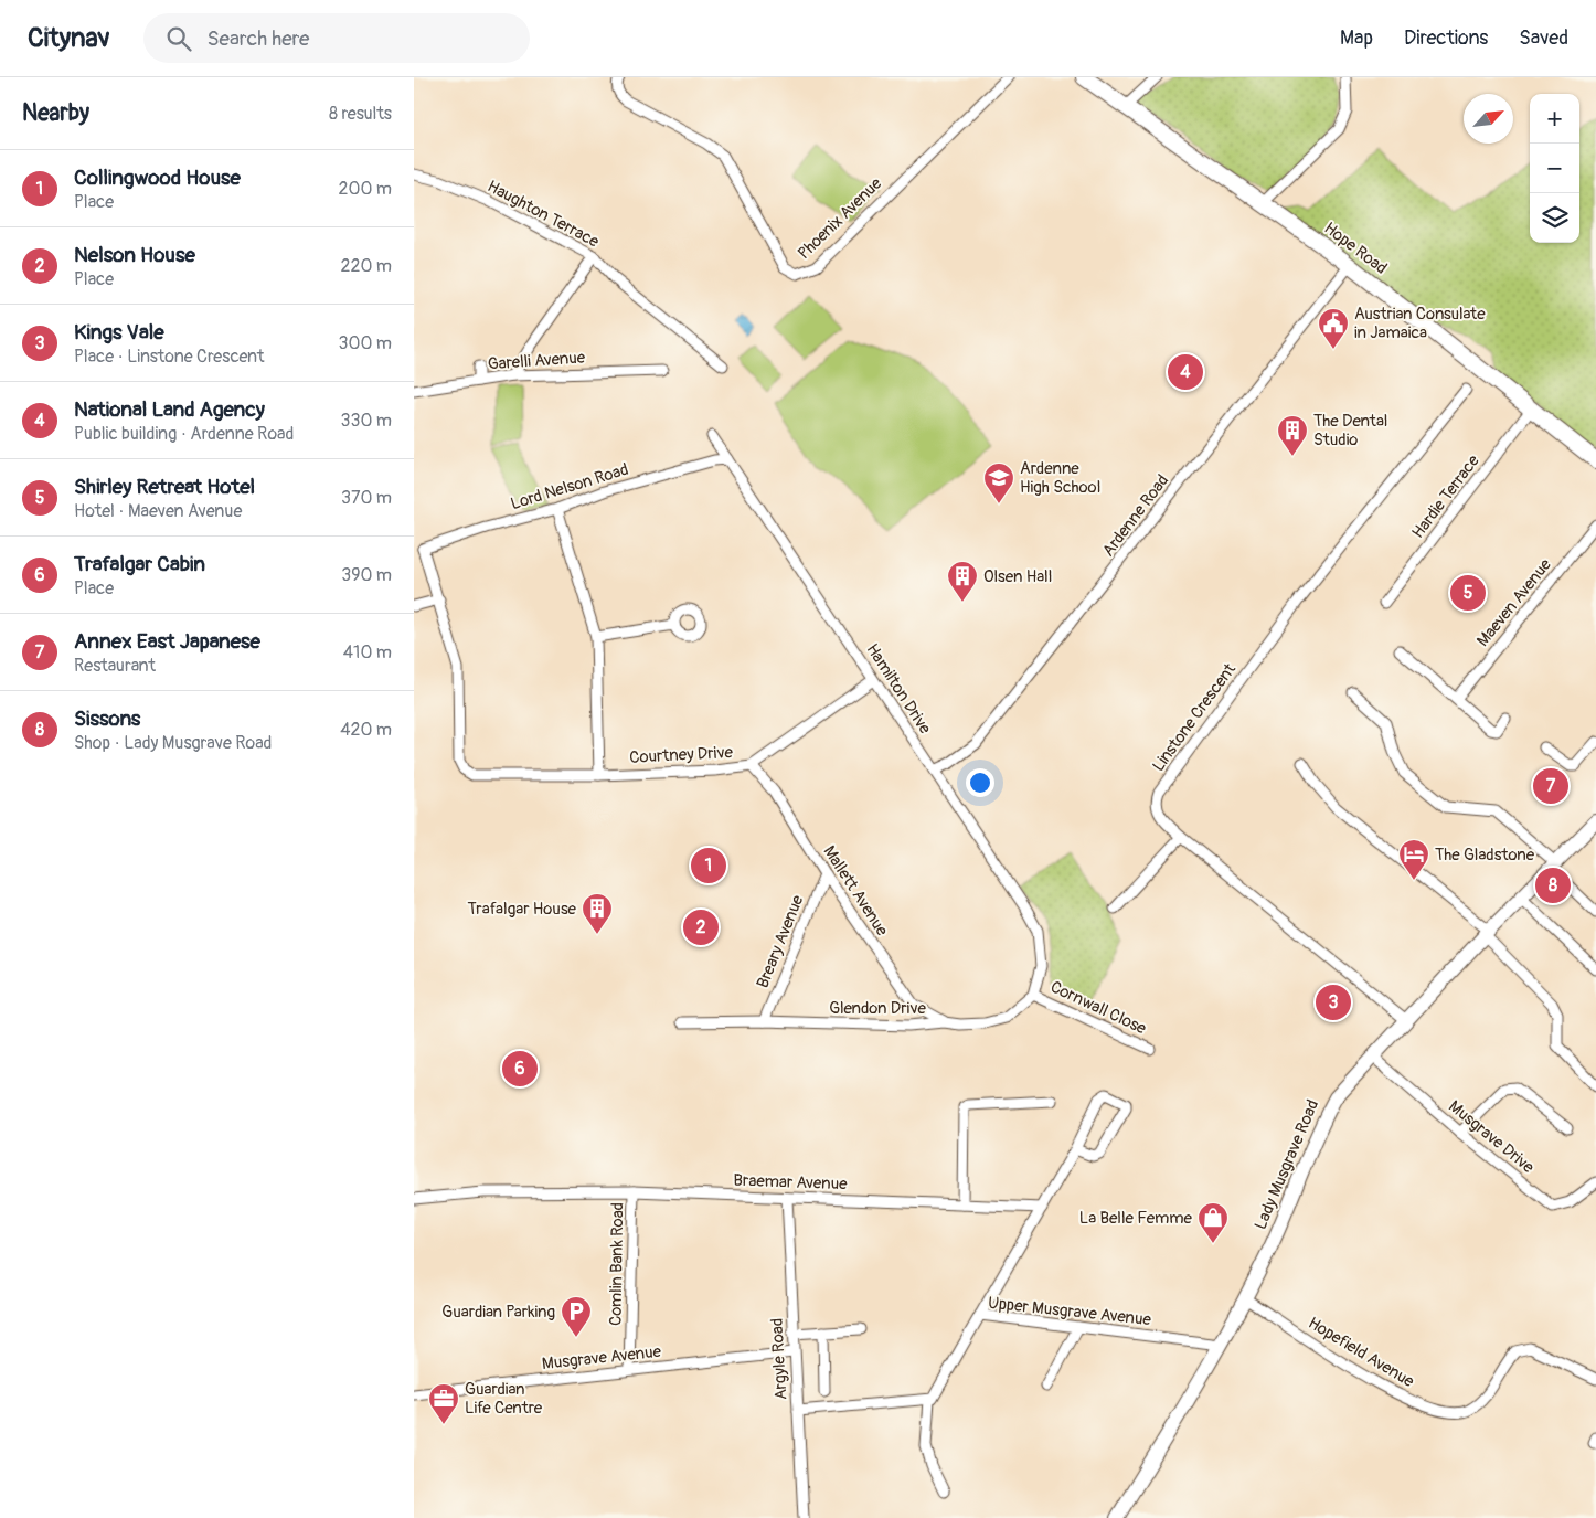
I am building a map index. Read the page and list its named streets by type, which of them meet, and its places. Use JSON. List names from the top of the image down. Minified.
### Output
{"streets":{"main road":["Hope Road","Lady Musgrave Road"],"street":["Haughton Terrace","Phoenix Avenue","Garelli Avenue","Lord Nelson Road","Hardie Terrace","Ardenne Road","Maeven Avenue","Hamilton Drive","Linstone Crescent","Courtney Drive","Mallett Avenue","Breary Avenue","Glendon Drive","Cornwall Close","Musgrave Drive","Braemar Avenue","Comlin Bank Road","Upper Musgrave Avenue","Hopefield Avenue","Musgrave Avenue","Argyle Road"]},"crossings":[["Hope Road","Hardie Terrace"],["Hope Road","Ardenne Road"],["Lord Nelson Road","Hamilton Drive"],["Ardenne Road","Hamilton Drive"],["Hamilton Drive","Courtney Drive"],["Hamilton Drive","Glendon Drive"],["Hamilton Drive","Cornwall Close"],["Linstone Crescent","Lady Musgrave Road"],["Courtney Drive","Mallett Avenue"],["Mallett Avenue","Breary Avenue"],["Mallett Avenue","Glendon Drive"],["Breary Avenue","Glendon Drive"],["Glendon Drive","Cornwall Close"],["Musgrave Drive","Lady Musgrave Road"],["Lady Musgrave Road","Upper Musgrave Avenue"],["Lady Musgrave Road","Hopefield Avenue"],["Braemar Avenue","Comlin Bank Road"],["Braemar Avenue","Argyle Road"],["Comlin Bank Road","Musgrave Avenue"],["Musgrave Avenue","Argyle Road"]],"places":{"public building":["Austrian Consulate in Jamaica"],"building":["The Dental Studio","Olsen Hall","Trafalgar House"],"school or university":["Ardenne High School"],"hotel":["The Gladstone"],"shop":["La Belle Femme"],"parking":["Guardian Parking"],"office":["Guardian Life Centre"]},"north":"top right","page":{"header":"Citynav","search":"Search here","nav":["Map","Directions","Saved"],"heading":["Nearby","8 results"],"map_buttons":["+","−"],"list":[{"mark":"1","name":"Collingwood House","note":"Place","value":"200 m"},{"mark":"2","name":"Nelson House","note":"Place","value":"220 m"},{"mark":"3","name":"Kings Vale","note":"Place · Linstone Crescent","value":"300 m"},{"mark":"4","name":"National Land Agency","note":"Public building · Ardenne Road","value":"330 m"},{"mark":"5","name":"Shirley Retreat Hotel","note":"Hotel · Maeven Avenue","value":"370 m"},{"mark":"6","name":"Trafalgar Cabin","note":"Place","value":"390 m"},{"mark":"7","name":"Annex East Japanese","note":"Restaurant","value":"410 m"},{"mark":"8","name":"Sissons","note":"Shop · Lady Musgrave Road","value":"420 m"}],"pins":["4","5","7","1","8","2","3","6"]}}
